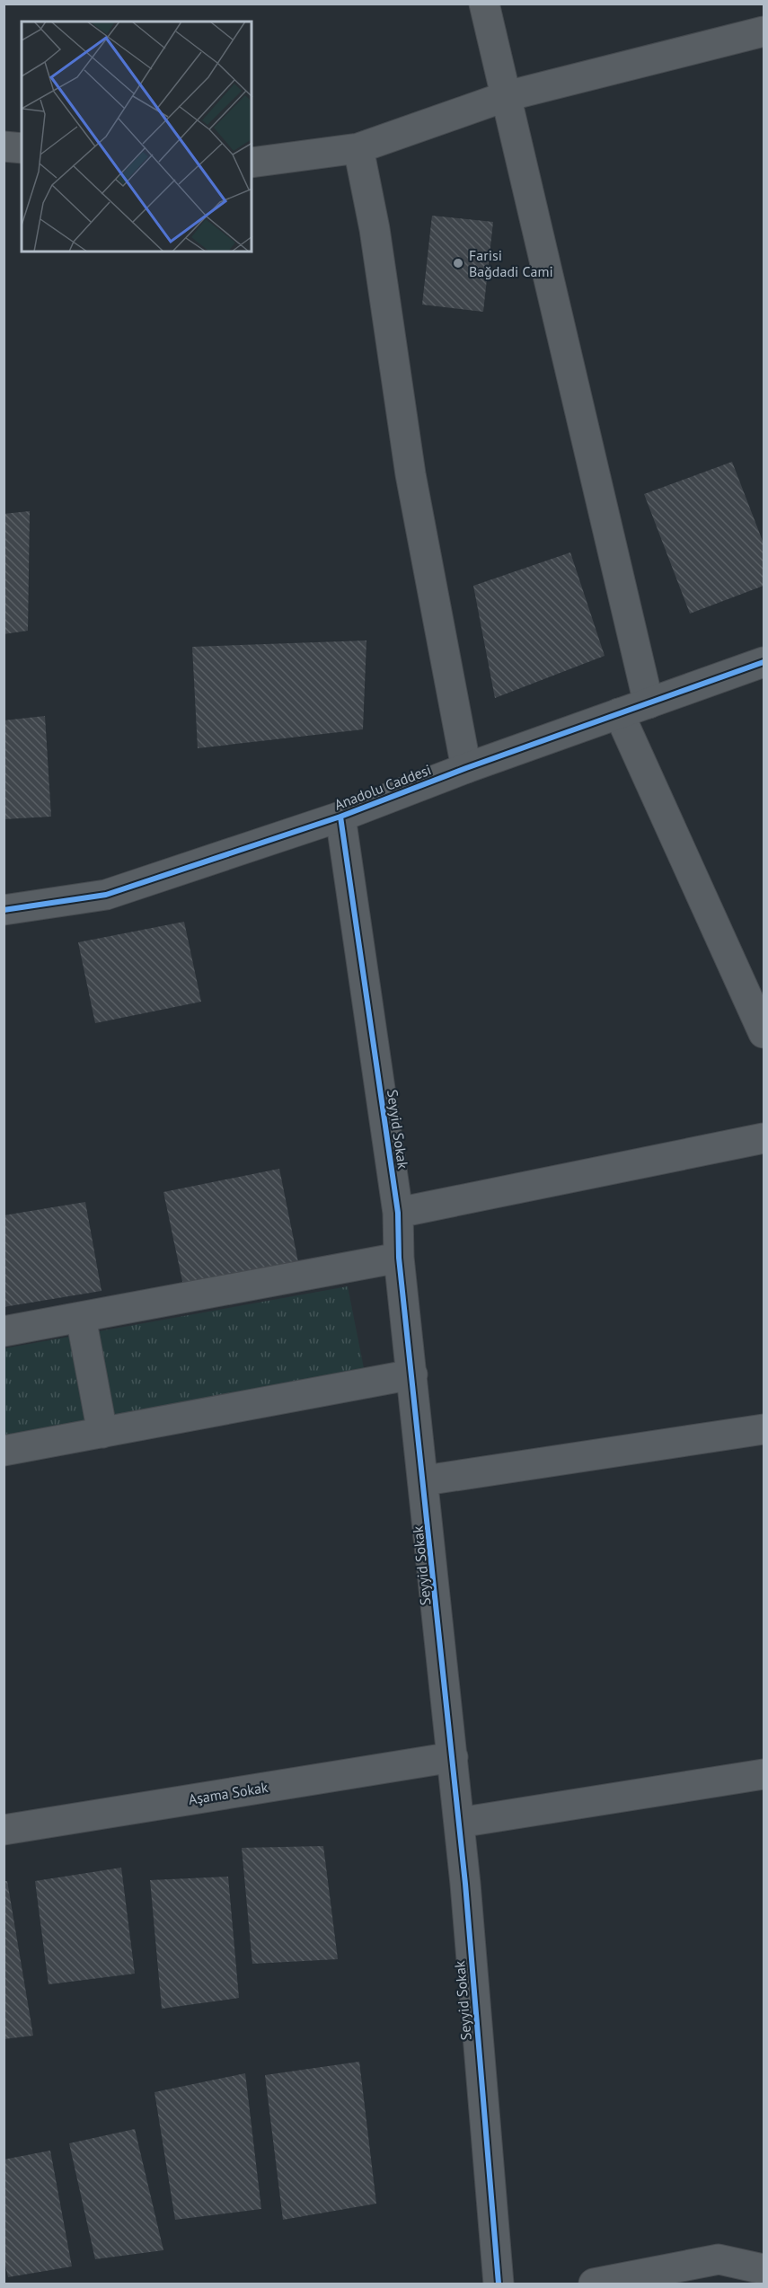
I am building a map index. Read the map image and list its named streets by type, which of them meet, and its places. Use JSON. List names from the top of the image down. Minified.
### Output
{"streets":{"street":["Anadolu Caddesi","Seyyid Sokak","Aşama Sokak"]},"crossings":[["Anadolu Caddesi","Seyyid Sokak"],["Seyyid Sokak","Aşama Sokak"]],"places":["Farisi Bağdadi Cami"]}
